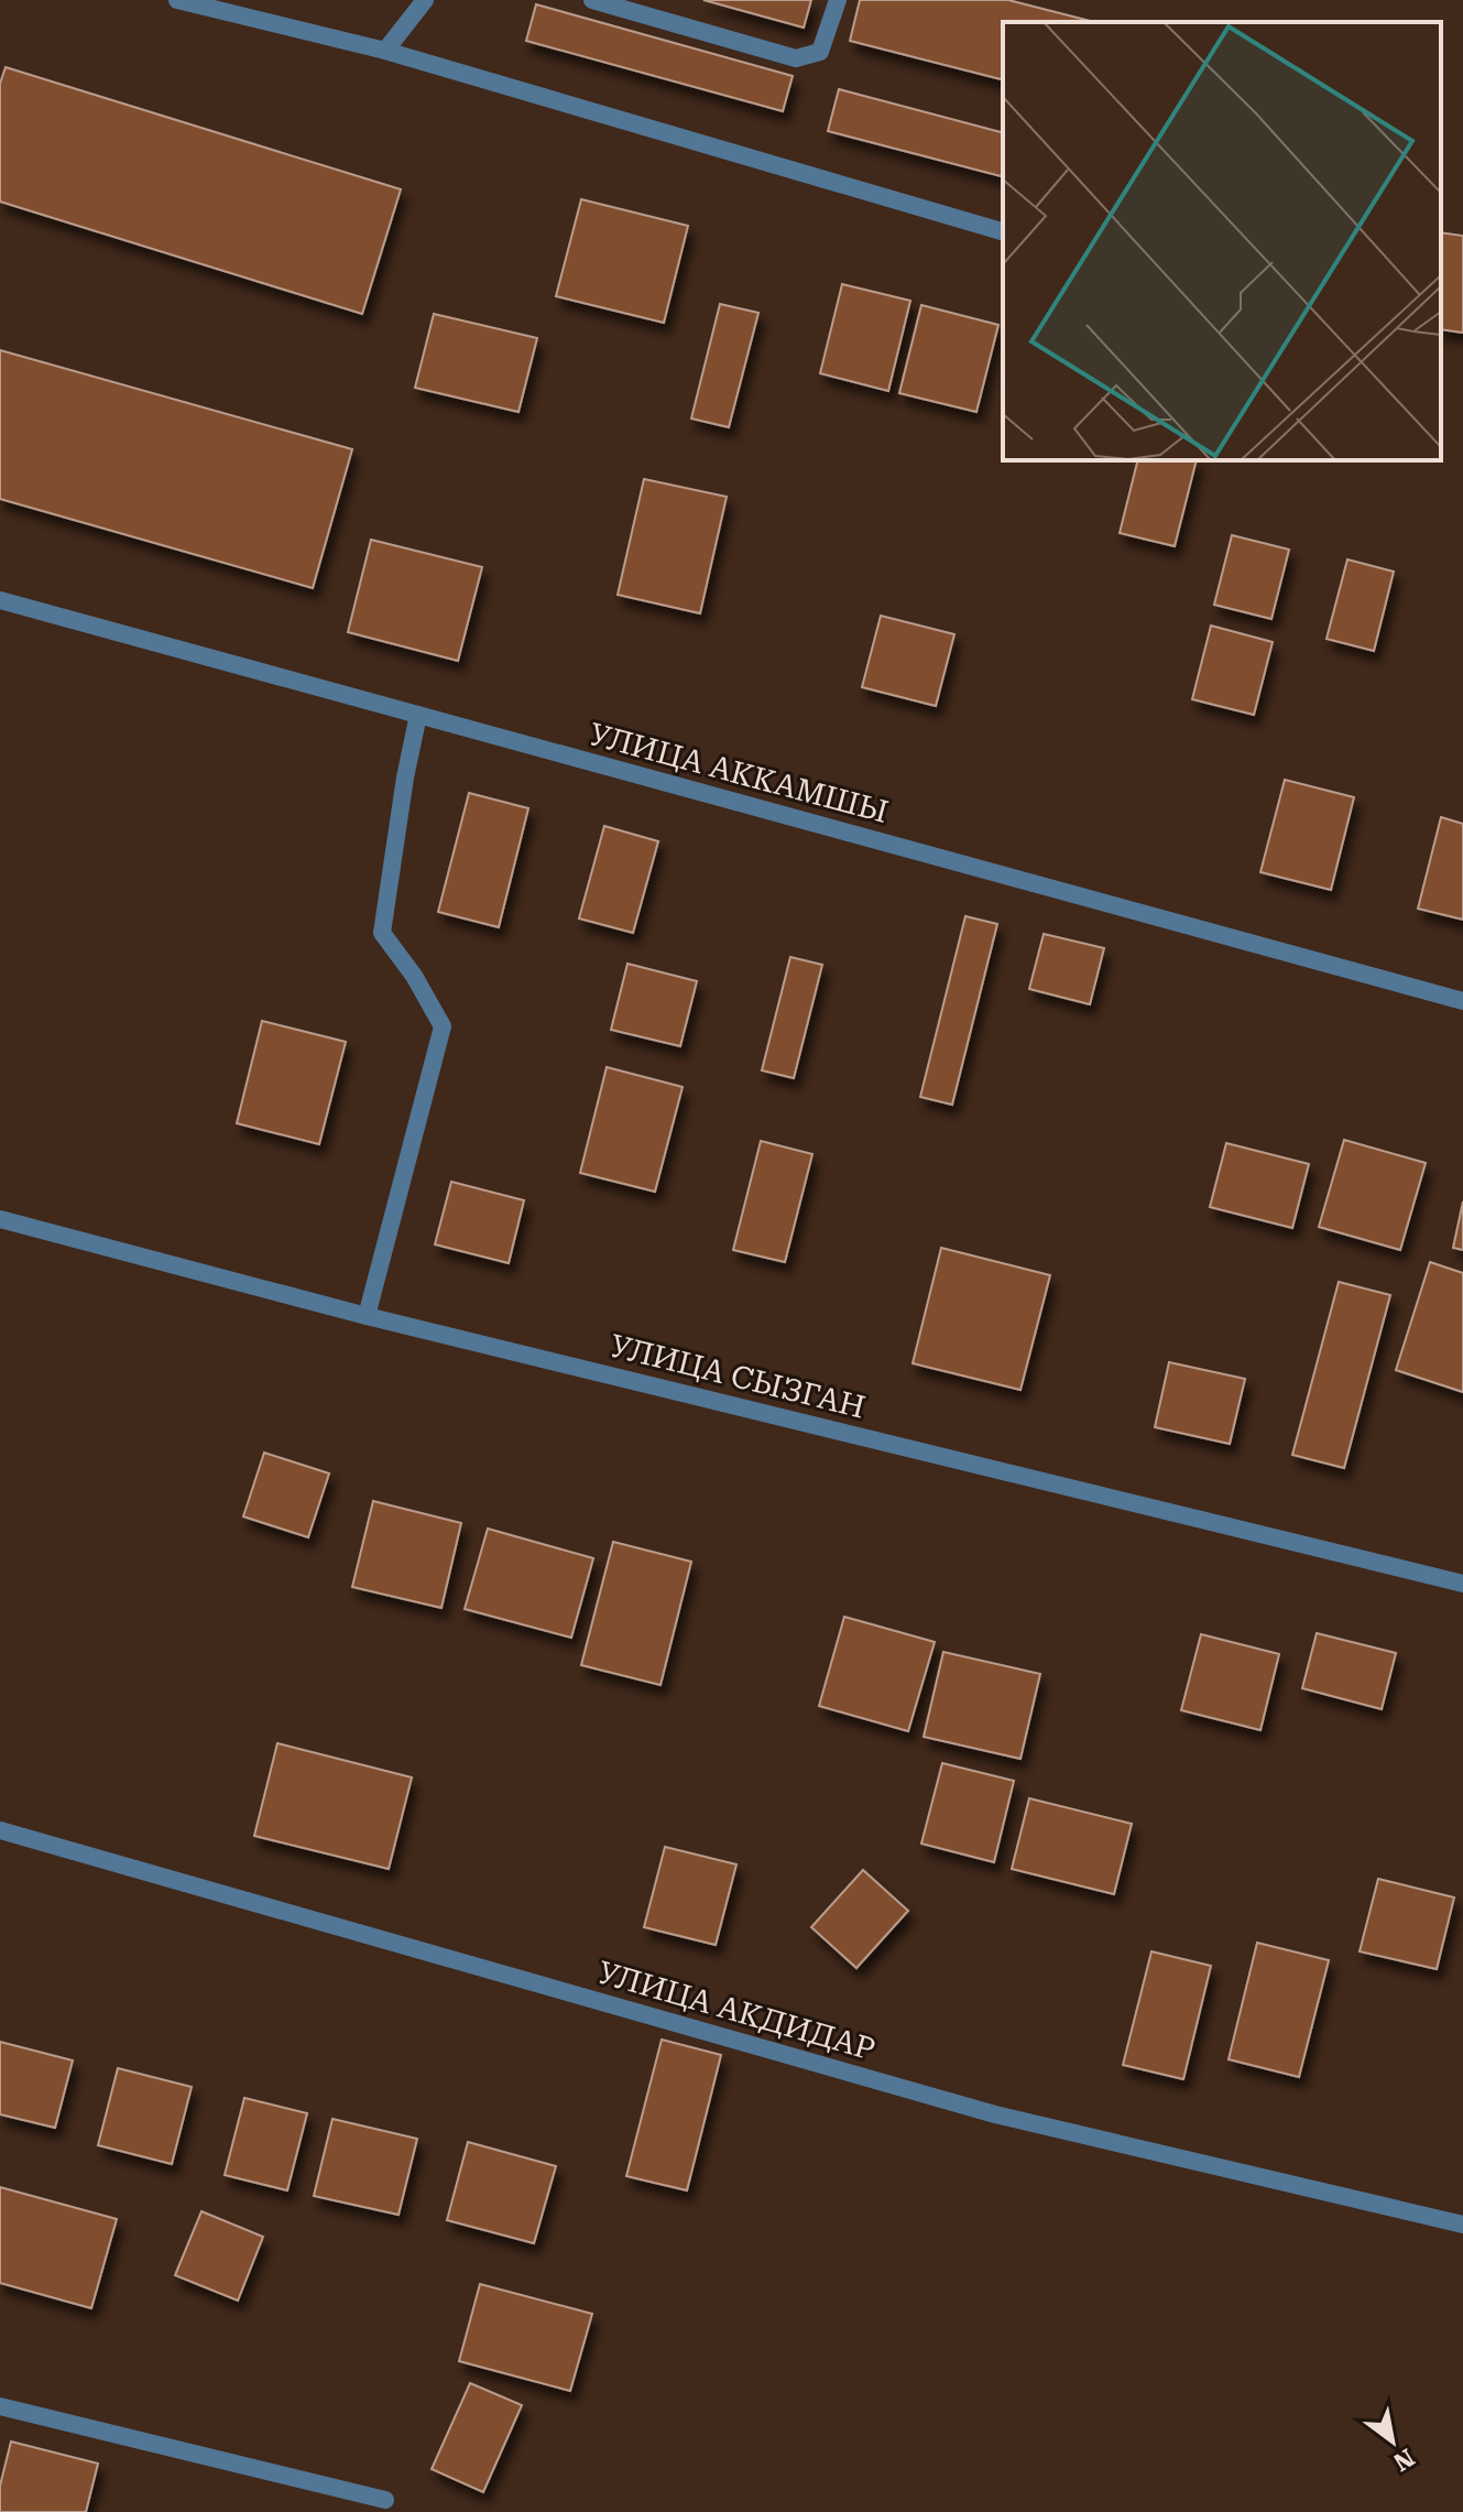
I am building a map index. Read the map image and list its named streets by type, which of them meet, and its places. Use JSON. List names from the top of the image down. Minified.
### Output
{"streets":{"street":["УЛИЦА АККАМШЫ","УЛИЦА СЫЗГАН","УЛИЦА АКДИДАР"]},"north":"bottom right"}
